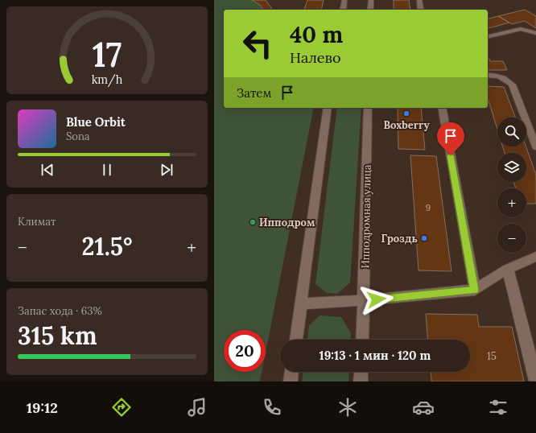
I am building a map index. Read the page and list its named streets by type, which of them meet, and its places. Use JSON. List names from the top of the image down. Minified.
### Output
{"streets":{"street":["Ипподромная улица"]},"places":["Boxberry","Ипподром","Гроздь"],"house_numbers":["9","15"],"page":{"turn":["40 m","Налево"],"then":"Затем","song":["Blue Orbit","Sona"],"map_buttons":["+","−"],"tile":["Климат",["Запас хода · 63%","315 km"]],"heat":["−","21.5°","+"],"limit":"20","trip":"19:13 · 1 мин · 120 m","tabs":"19:12","gauge":["17","km/h"]}}
